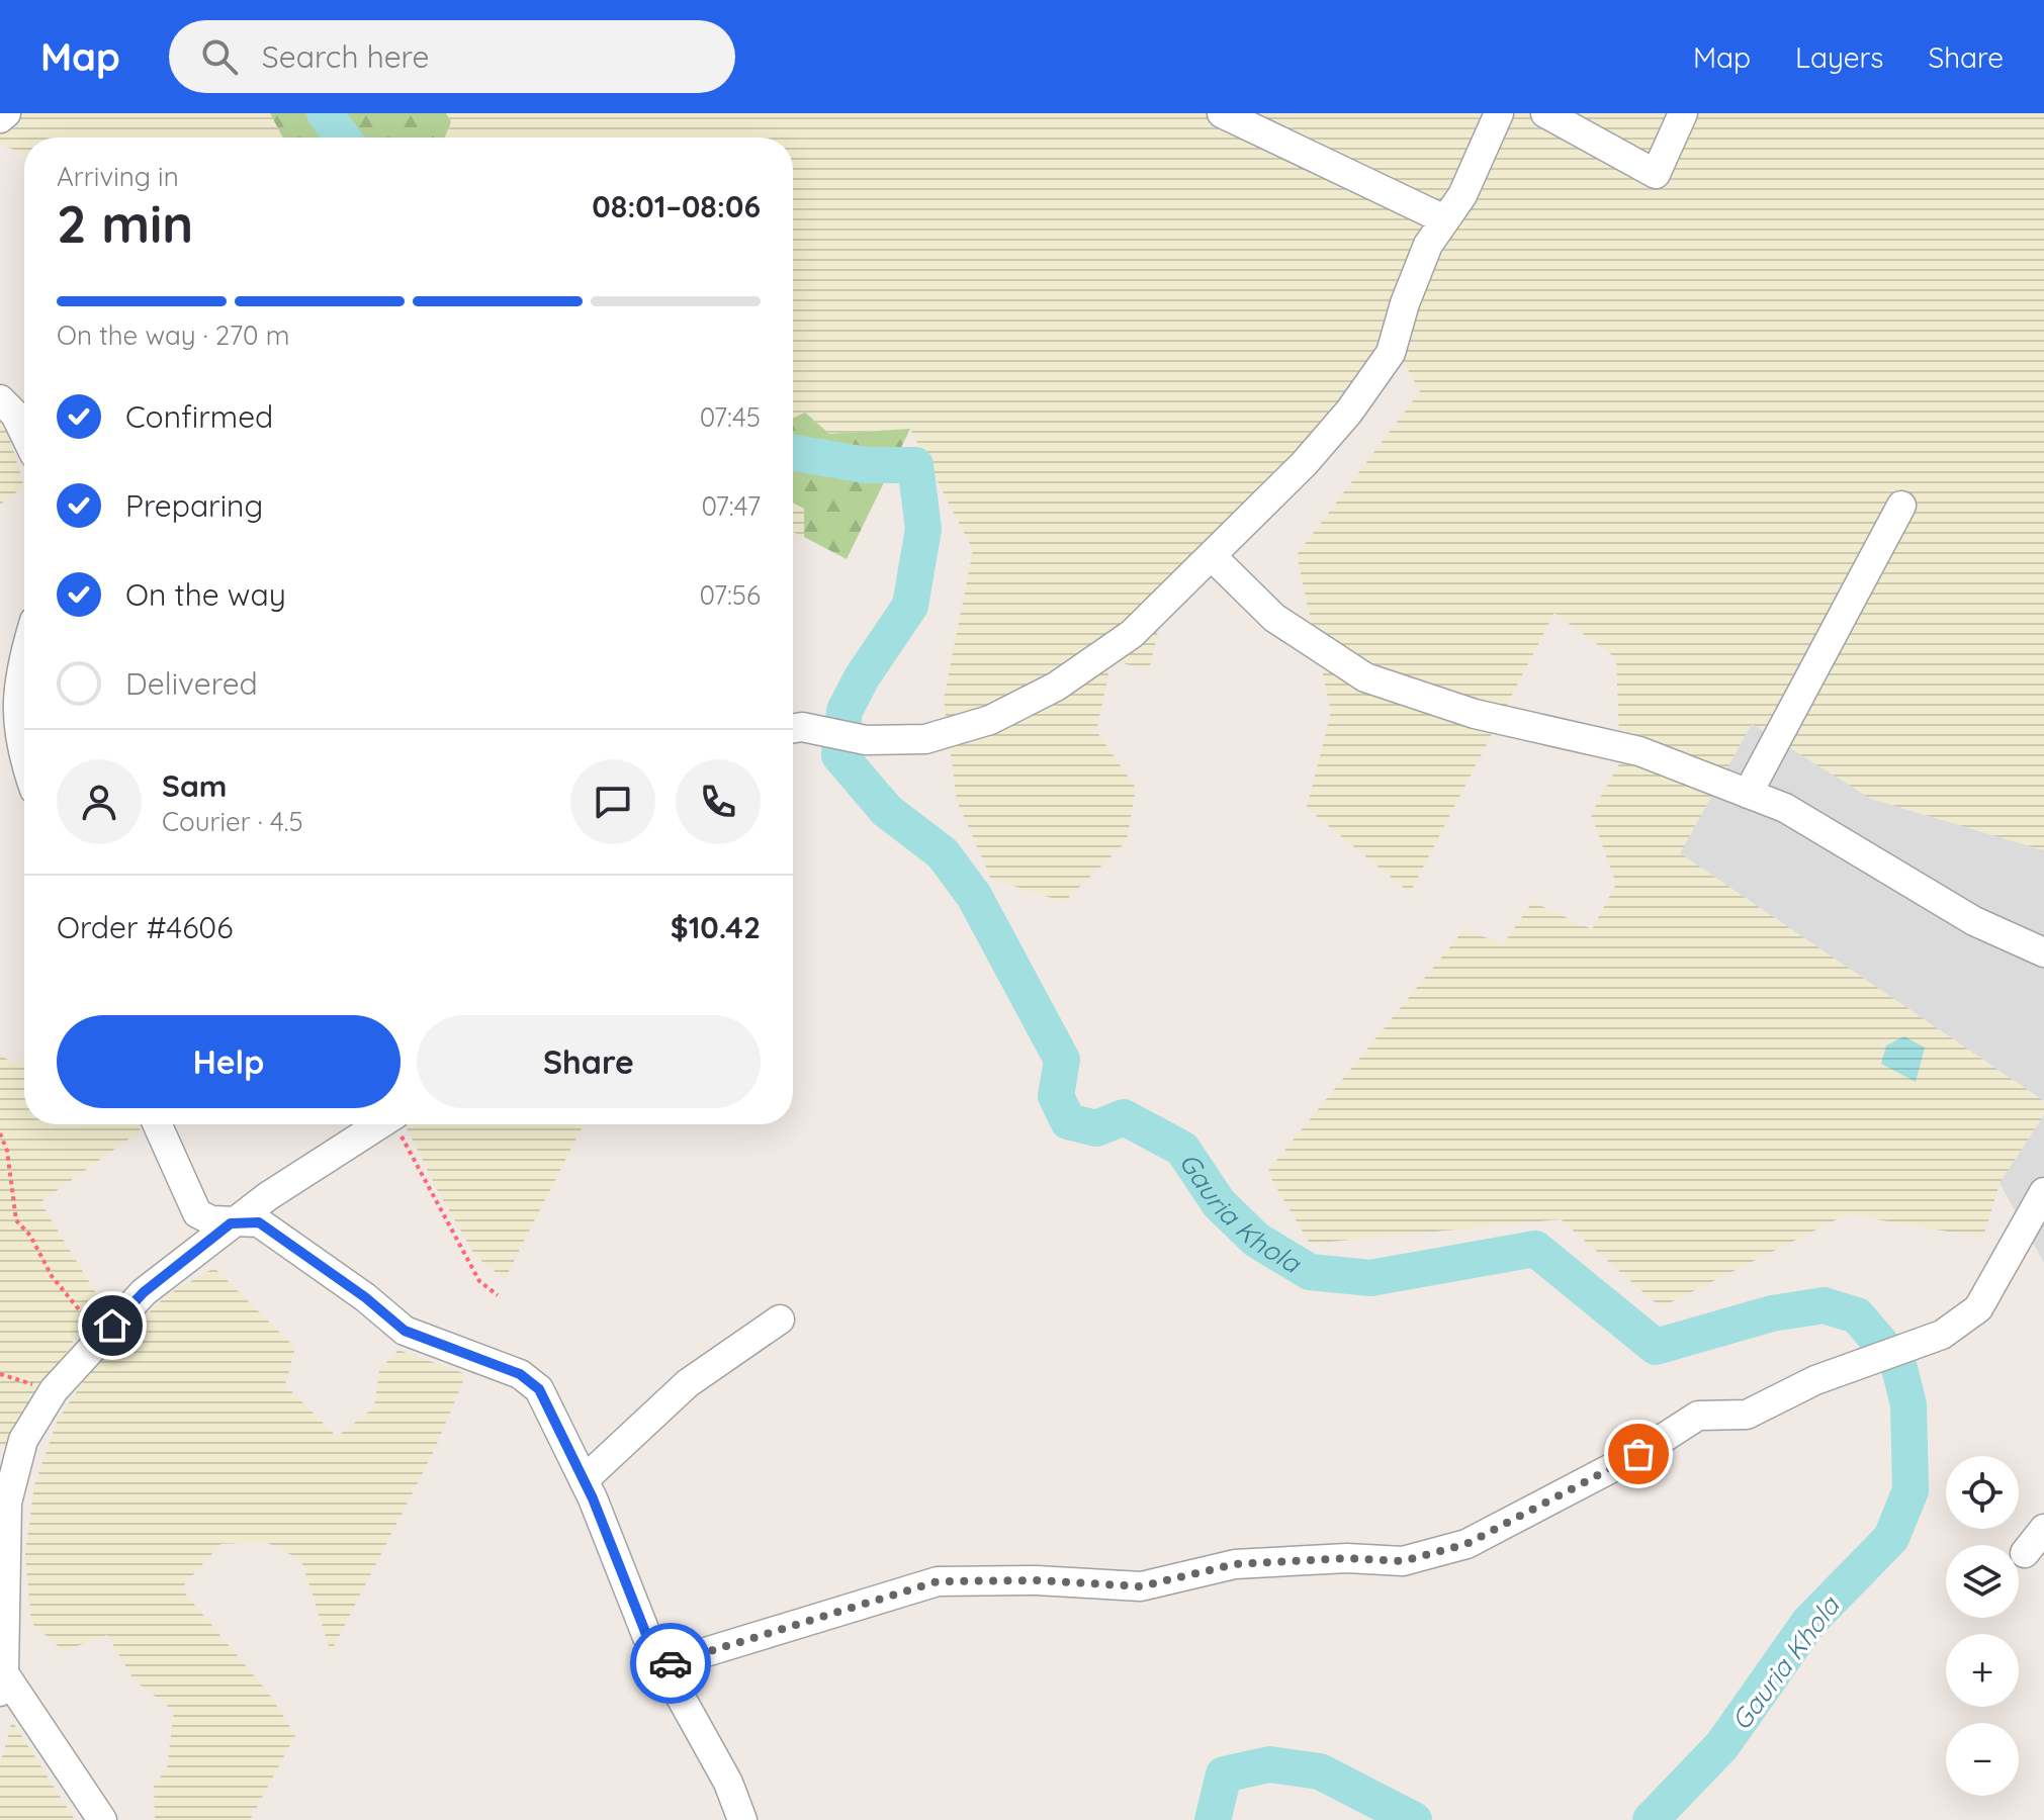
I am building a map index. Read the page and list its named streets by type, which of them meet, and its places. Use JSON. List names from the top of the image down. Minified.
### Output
{"water":["Gauria Khola"],"page":{"header":"Map","search":"Search here","nav":["Map","Layers","Share"],"heading":["2 min","Arriving in","08:01–08:06"],"panel":["Sam","Courier · 4.5","Order #4606","$10.42"],"bar":"On the way · 270 m","list":[["Confirmed","07:45"],["Preparing","07:47"],["On the way","07:56"],"Delivered"],"buttons":["Help","Share"],"map_buttons":["+","−"]}}
